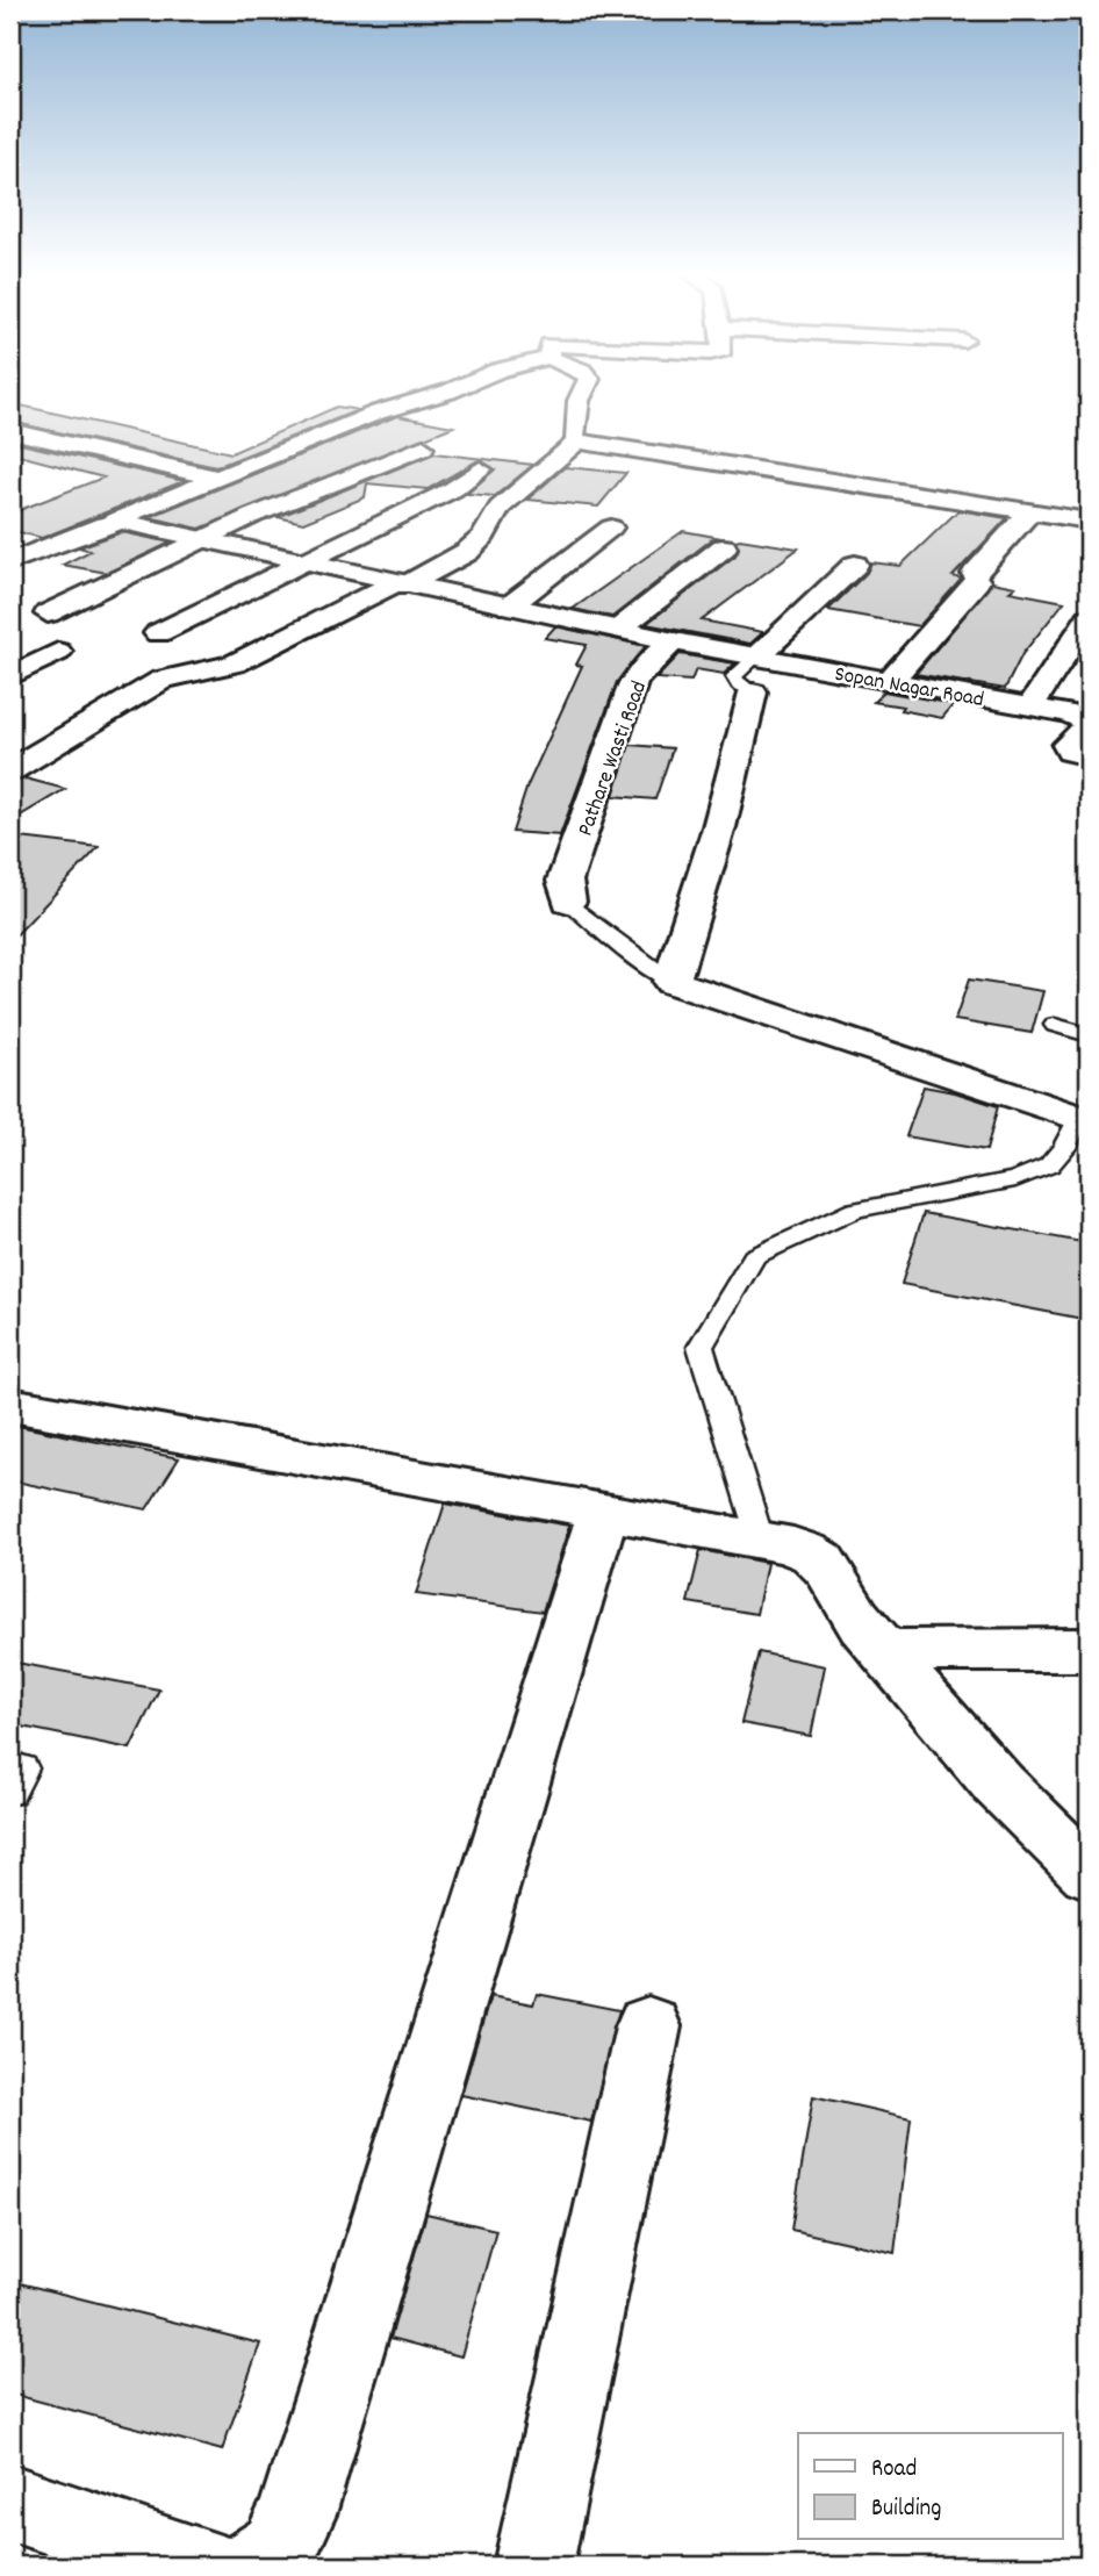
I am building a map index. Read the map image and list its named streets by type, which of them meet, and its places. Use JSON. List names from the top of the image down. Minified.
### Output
{"streets":{"street":["Sopan Nagar Road","Pathare Wasti Road"]},"crossings":[["Sopan Nagar Road","Pathare Wasti Road"]],"legend":["Road","Building"]}
